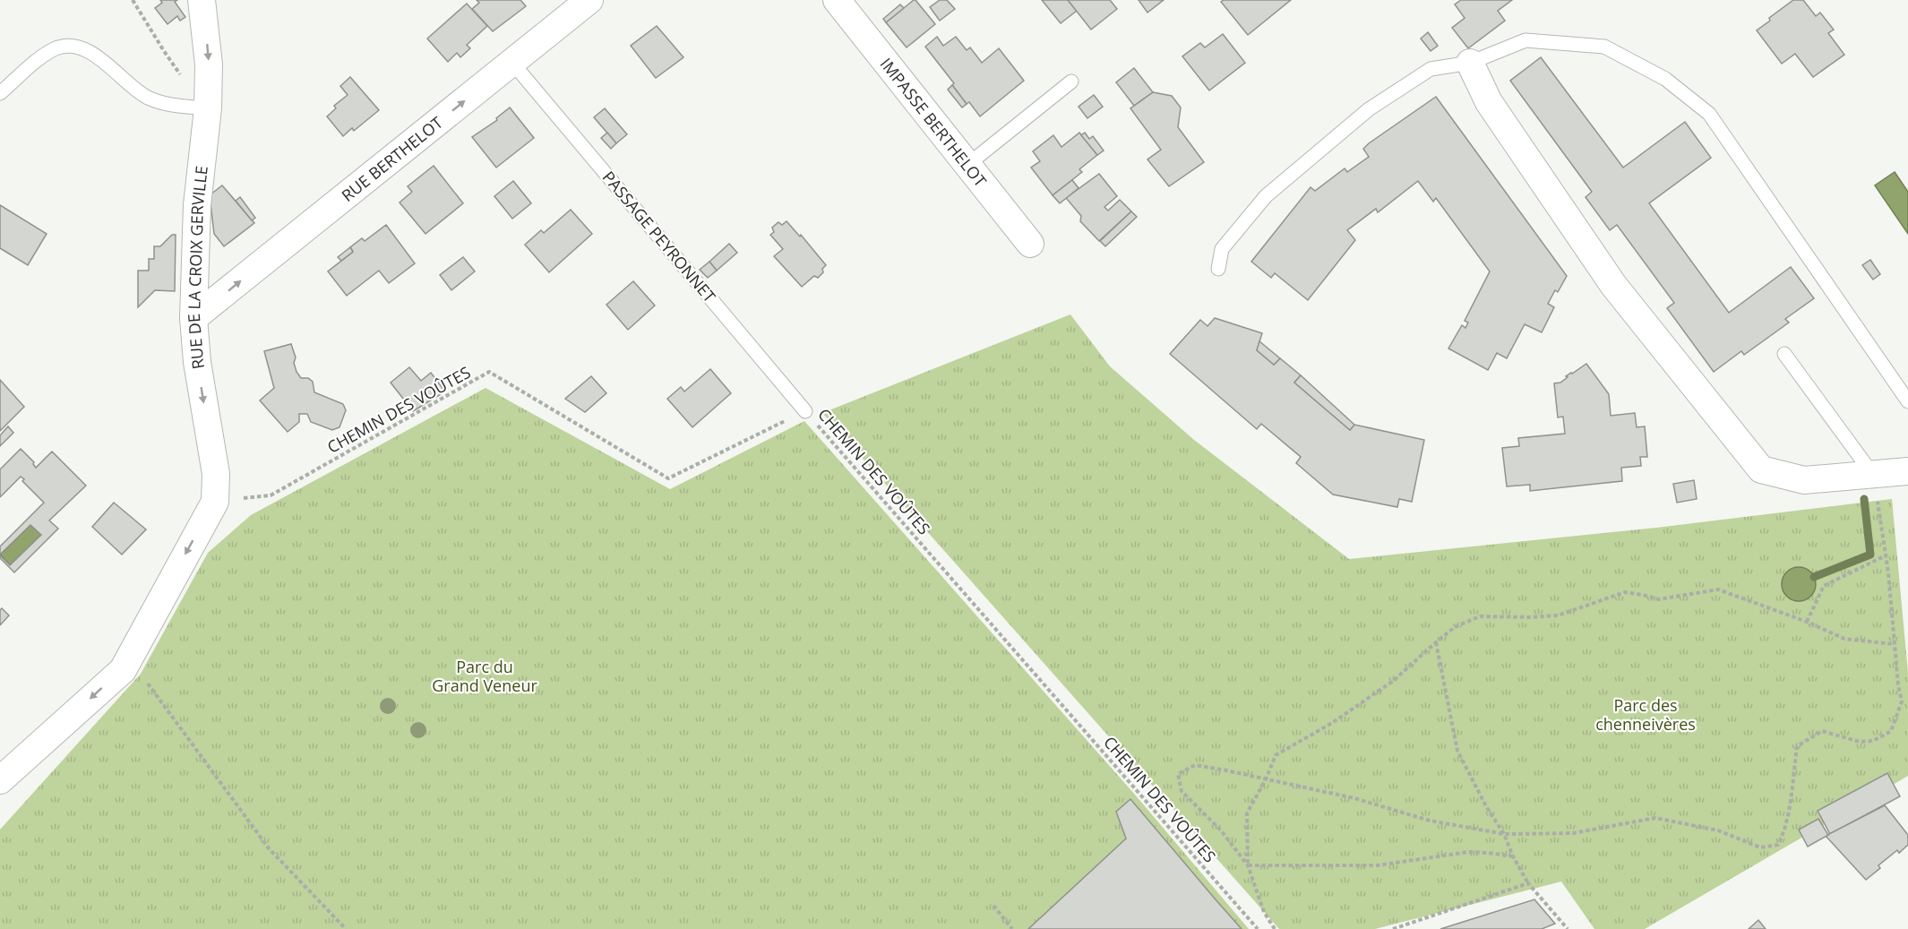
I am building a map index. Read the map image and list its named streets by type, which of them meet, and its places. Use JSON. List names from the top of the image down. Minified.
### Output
{"streets":{"street":["IMPASSE BERTHELOT","RUE BERTHELOT","RUE DE LA CROIX GERVILLE"],"lane":["PASSAGE PEYRONNET"],"path":["CHEMIN DES VOÛTES"]},"crossings":[["RUE BERTHELOT","PASSAGE PEYRONNET"],["RUE BERTHELOT","RUE DE LA CROIX GERVILLE"],["PASSAGE PEYRONNET","CHEMIN DES VOÛTES"],["RUE DE LA CROIX GERVILLE","CHEMIN DES VOÛTES"]],"one_way":["RUE BERTHELOT","RUE DE LA CROIX GERVILLE"],"parks":["Parc du Grand Veneur","Parc des chenneivères"]}
